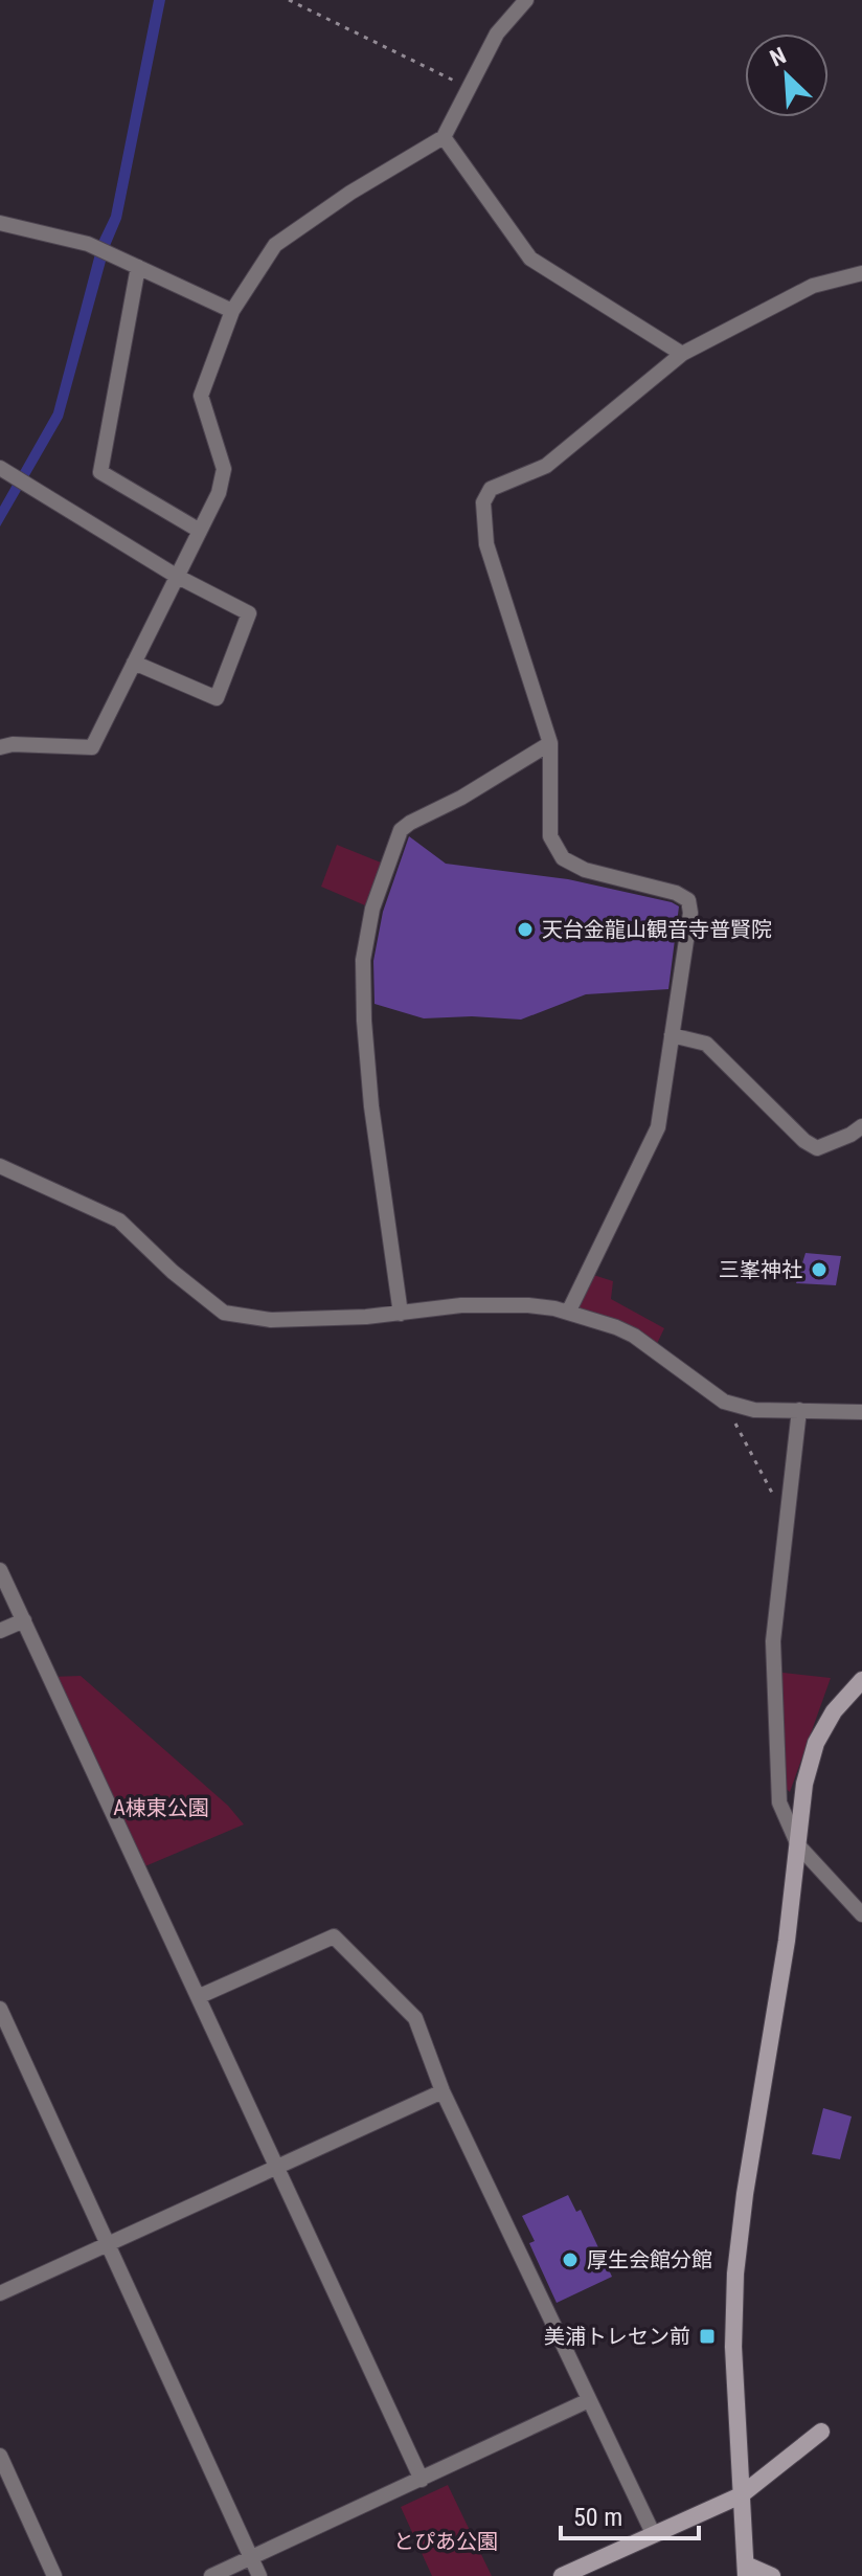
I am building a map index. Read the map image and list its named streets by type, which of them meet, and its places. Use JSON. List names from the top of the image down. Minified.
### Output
{"parks":["A棟東公園","とぴあ公園"],"places":{"other":["天台金龍山観音寺普賢院","三峯神社","厚生会館分館"],"transit":["美浦トレセン前"]},"scale_bar":"50 m","north":"top left"}
